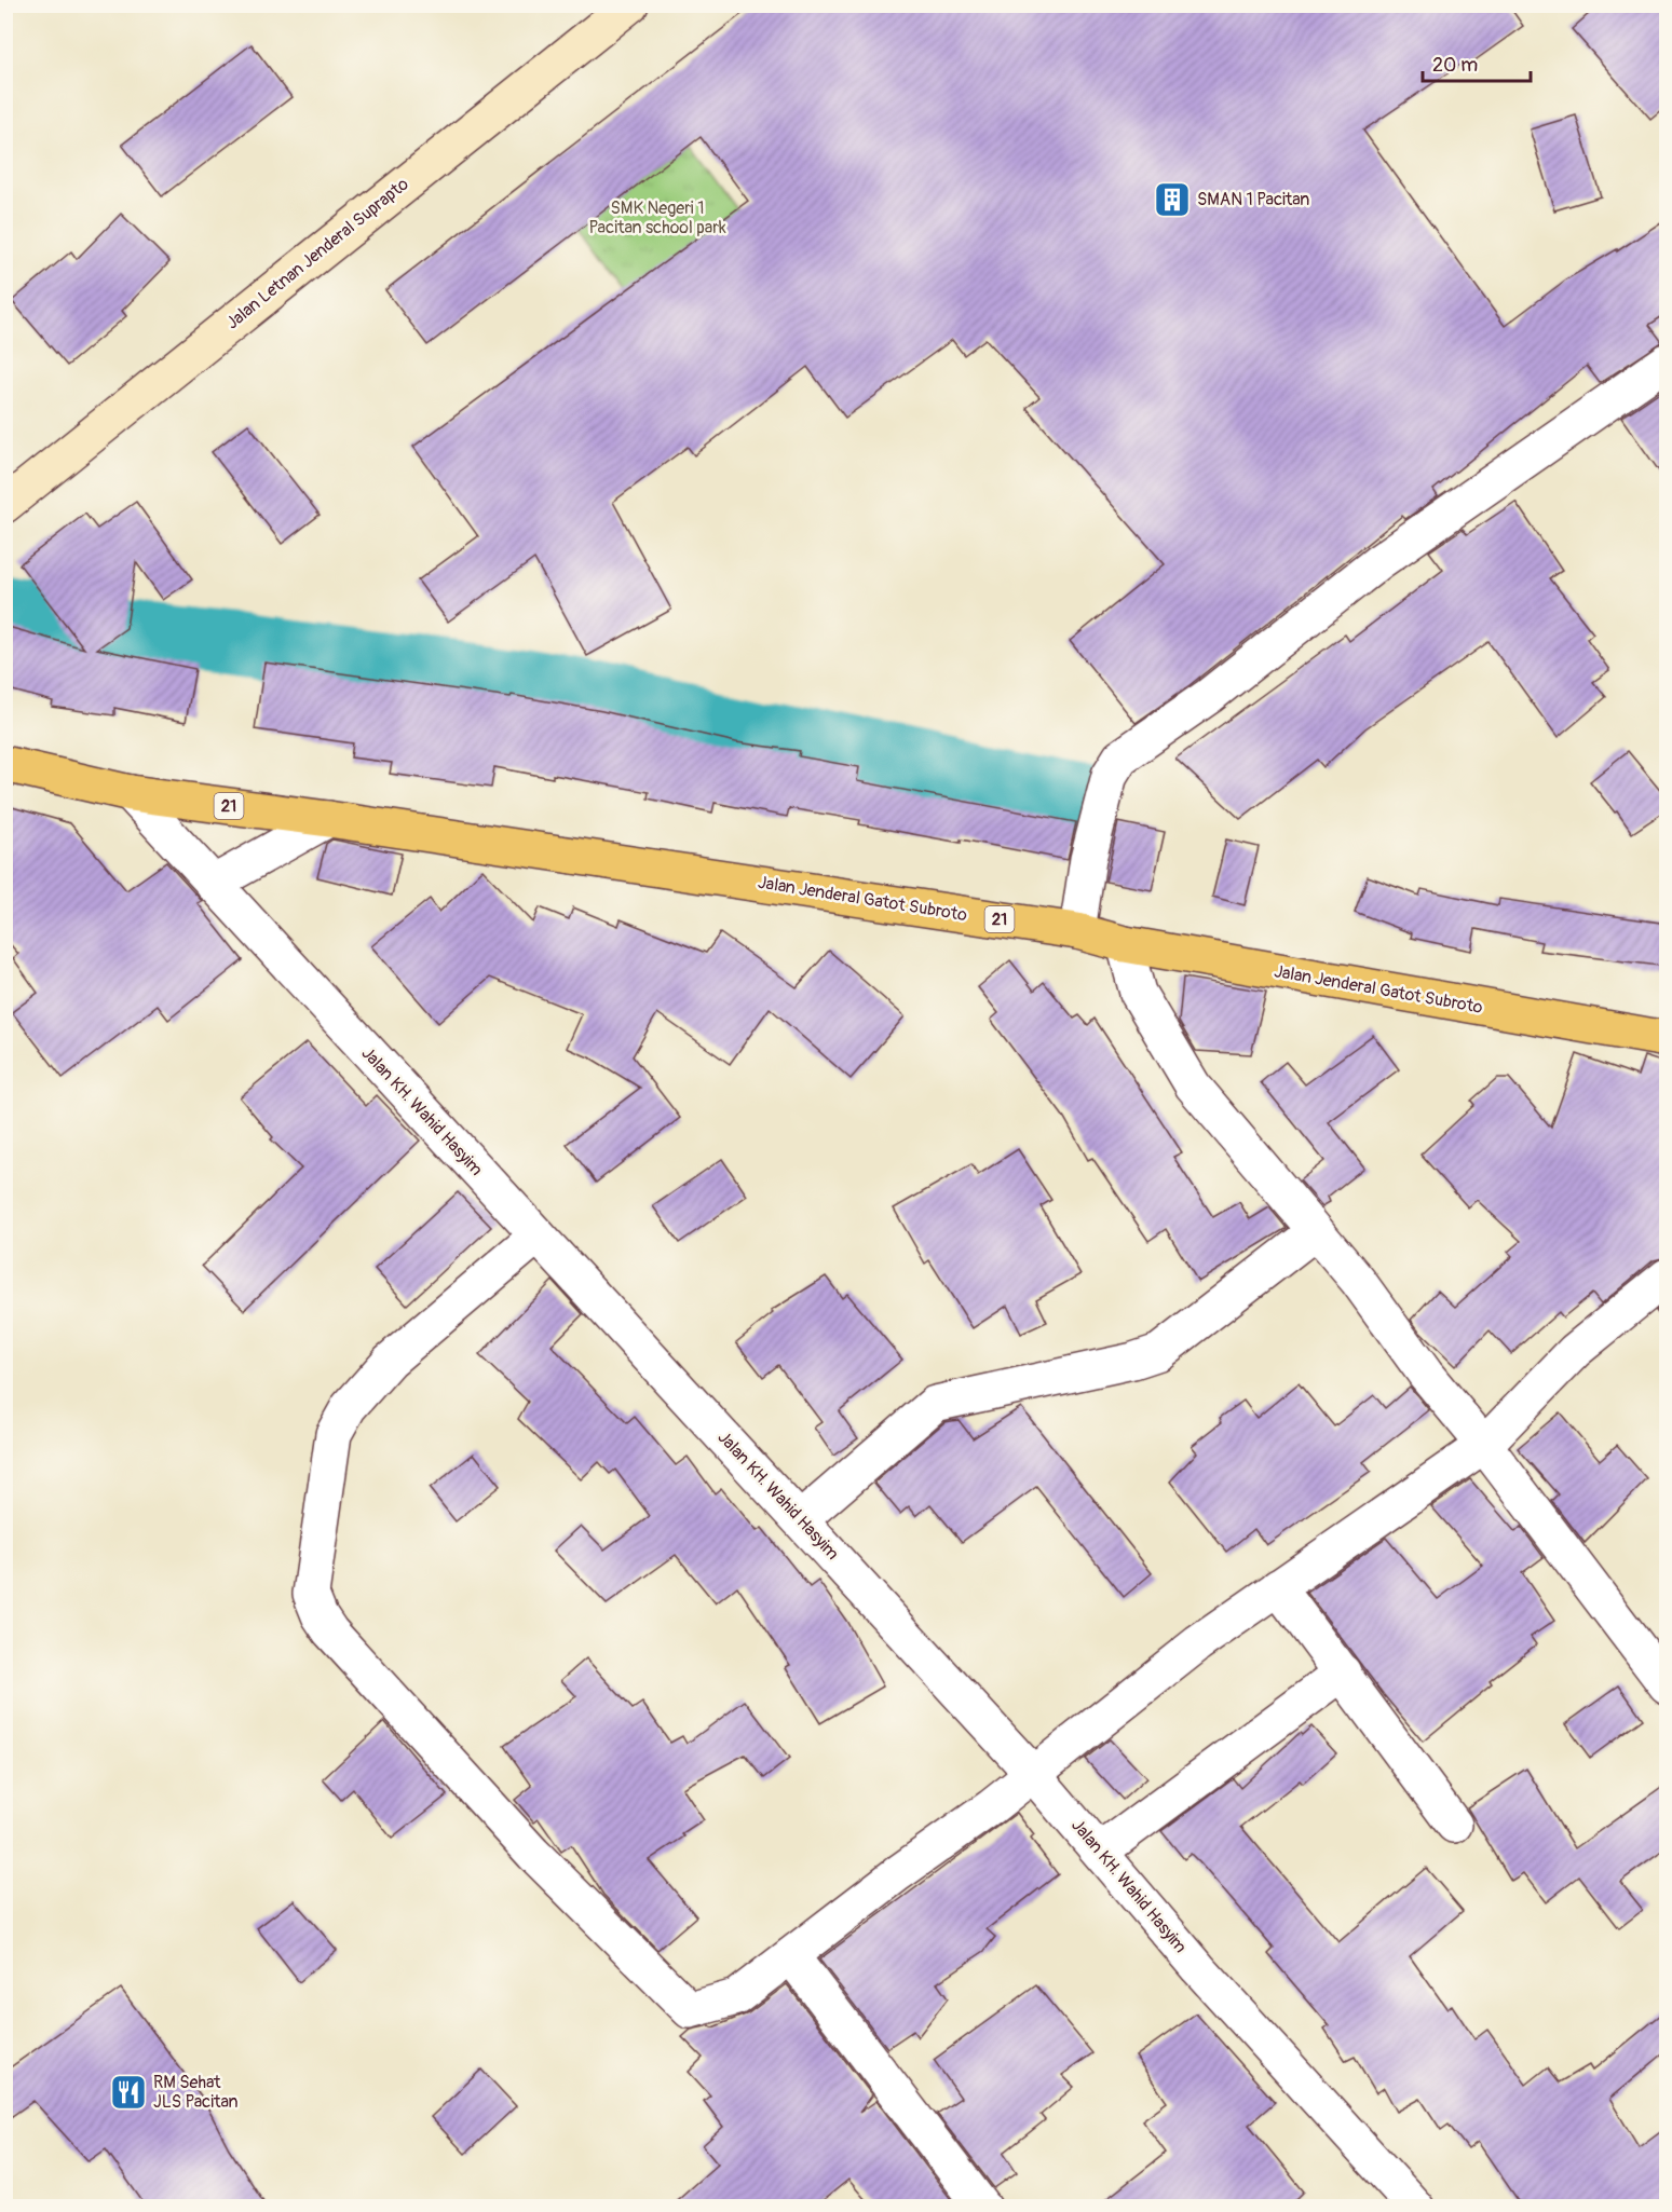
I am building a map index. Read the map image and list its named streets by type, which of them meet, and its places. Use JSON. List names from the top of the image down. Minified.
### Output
{"streets":{"highway":["21","Jalan Jenderal Gatot Subroto"],"main road":["Jalan Letnan Jenderal Suprapto"],"street":["Jalan KH. Wahid Hasyim"]},"crossings":[["21","Jalan Jenderal Gatot Subroto"],["21","Jalan KH. Wahid Hasyim"],["Jalan Jenderal Gatot Subroto","Jalan KH. Wahid Hasyim"]],"parks":["SMK Negeri 1 Pacitan school park"],"places":{"building":["SMAN 1 Pacitan"],"restaurant":["RM Sehat JLS Pacitan"]},"scale_bar":"20 m"}
